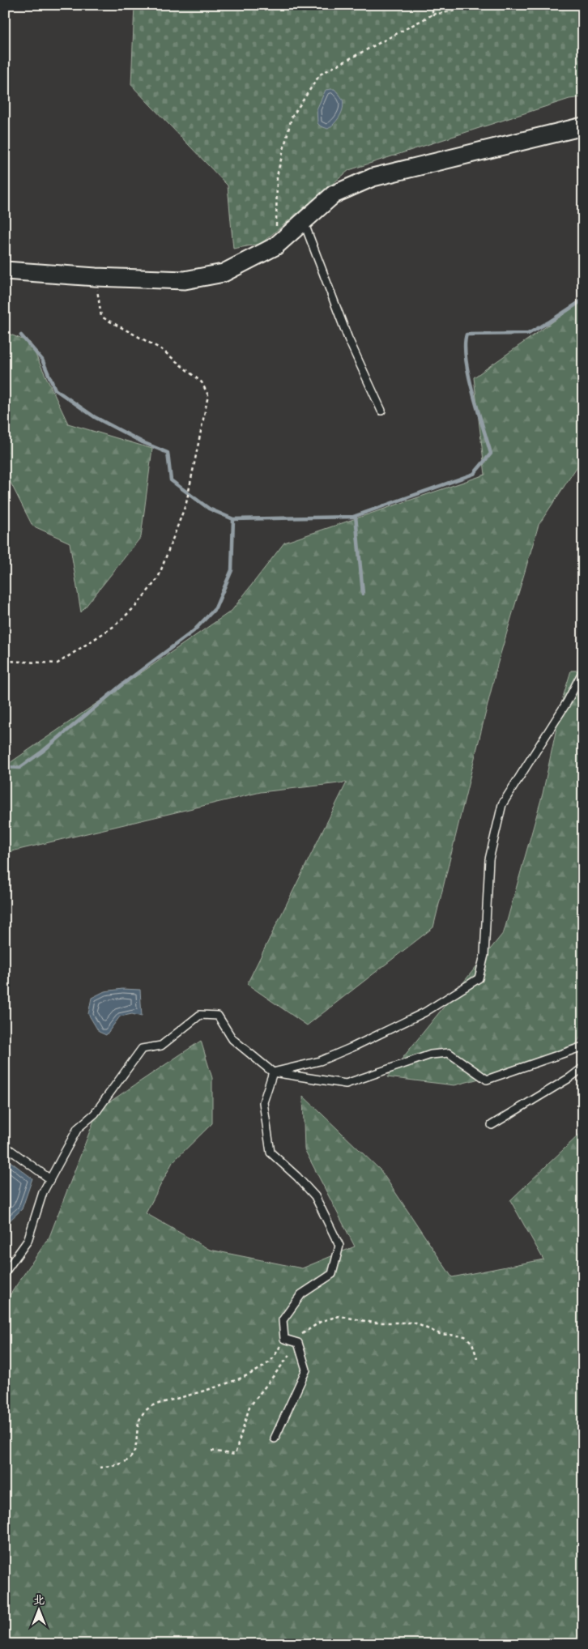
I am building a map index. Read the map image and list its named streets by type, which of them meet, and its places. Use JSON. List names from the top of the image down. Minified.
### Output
{"north":"top"}
